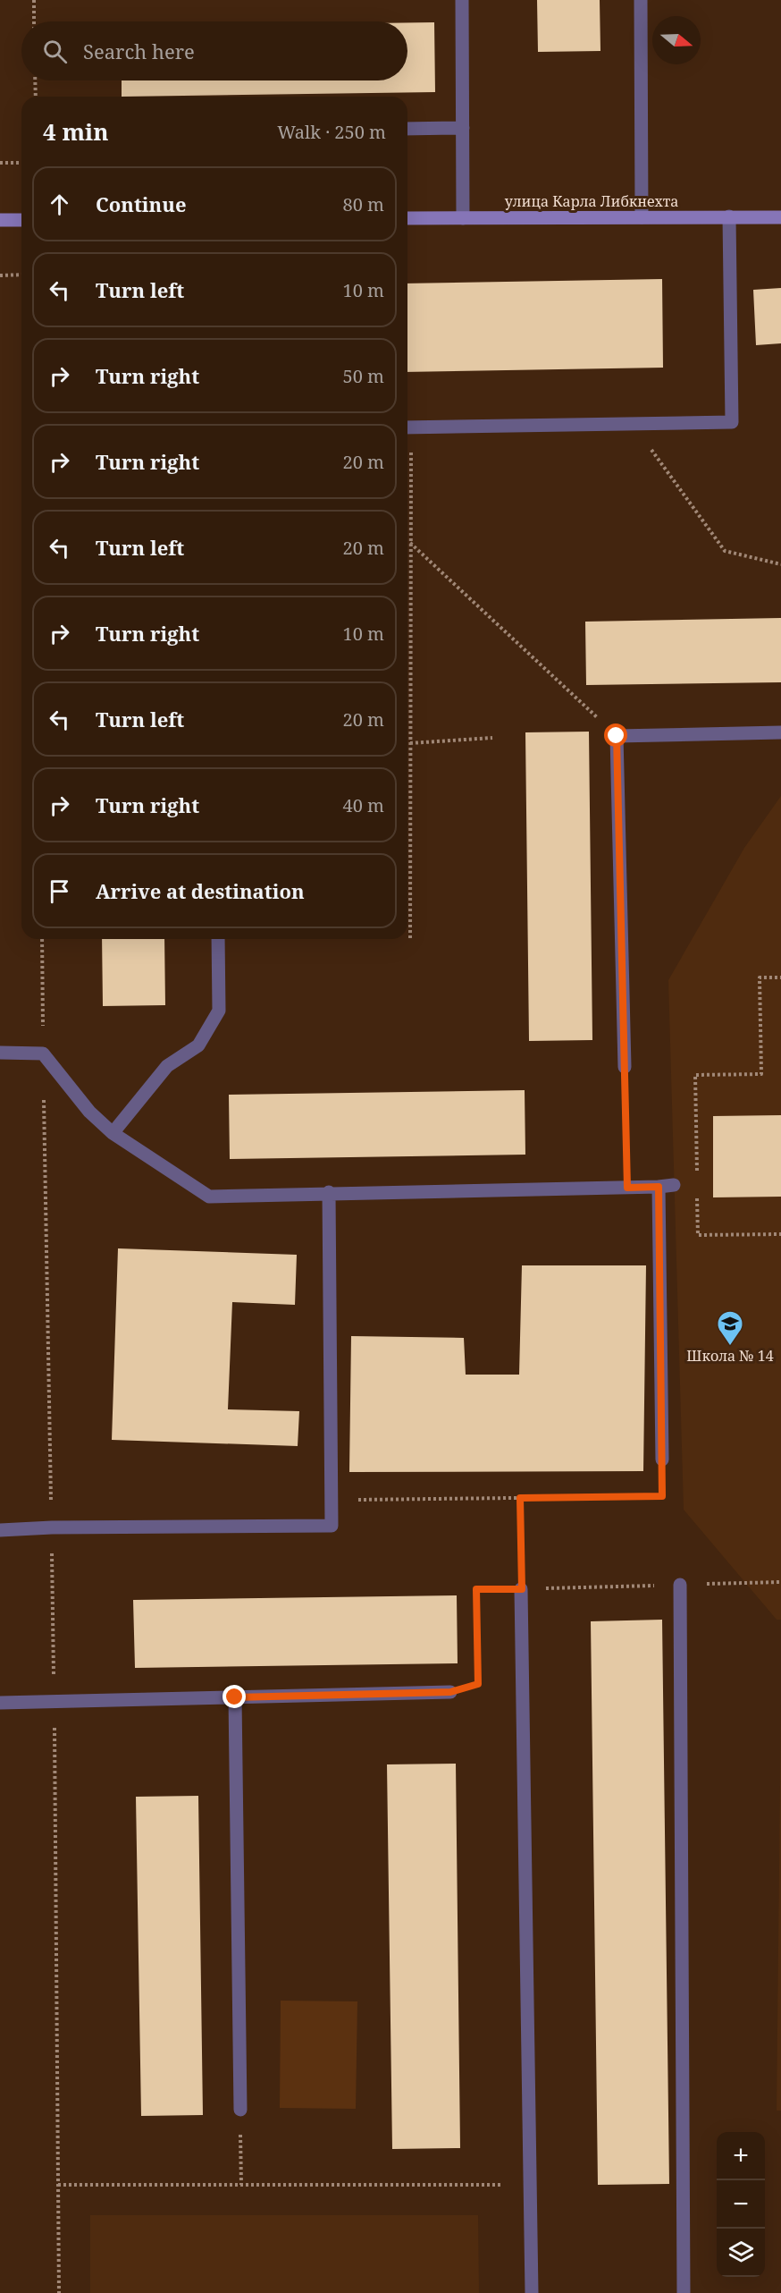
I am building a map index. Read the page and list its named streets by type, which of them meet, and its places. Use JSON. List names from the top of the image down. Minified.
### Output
{"streets":{"street":["улица Карла Либкнехта"]},"places":{"school or university":["Школа № 14"]},"north":"right","page":{"search":"Search here","heading":["4 min","Walk · 250 m"],"list":[["Continue","80 m"],["Turn left","10 m"],["Turn right","50 m"],["Turn right","20 m"],["Turn left","20 m"],["Turn right","10 m"],["Turn left","20 m"],["Turn right","40 m"],"Arrive at destination"],"map_buttons":["+","−"]}}
